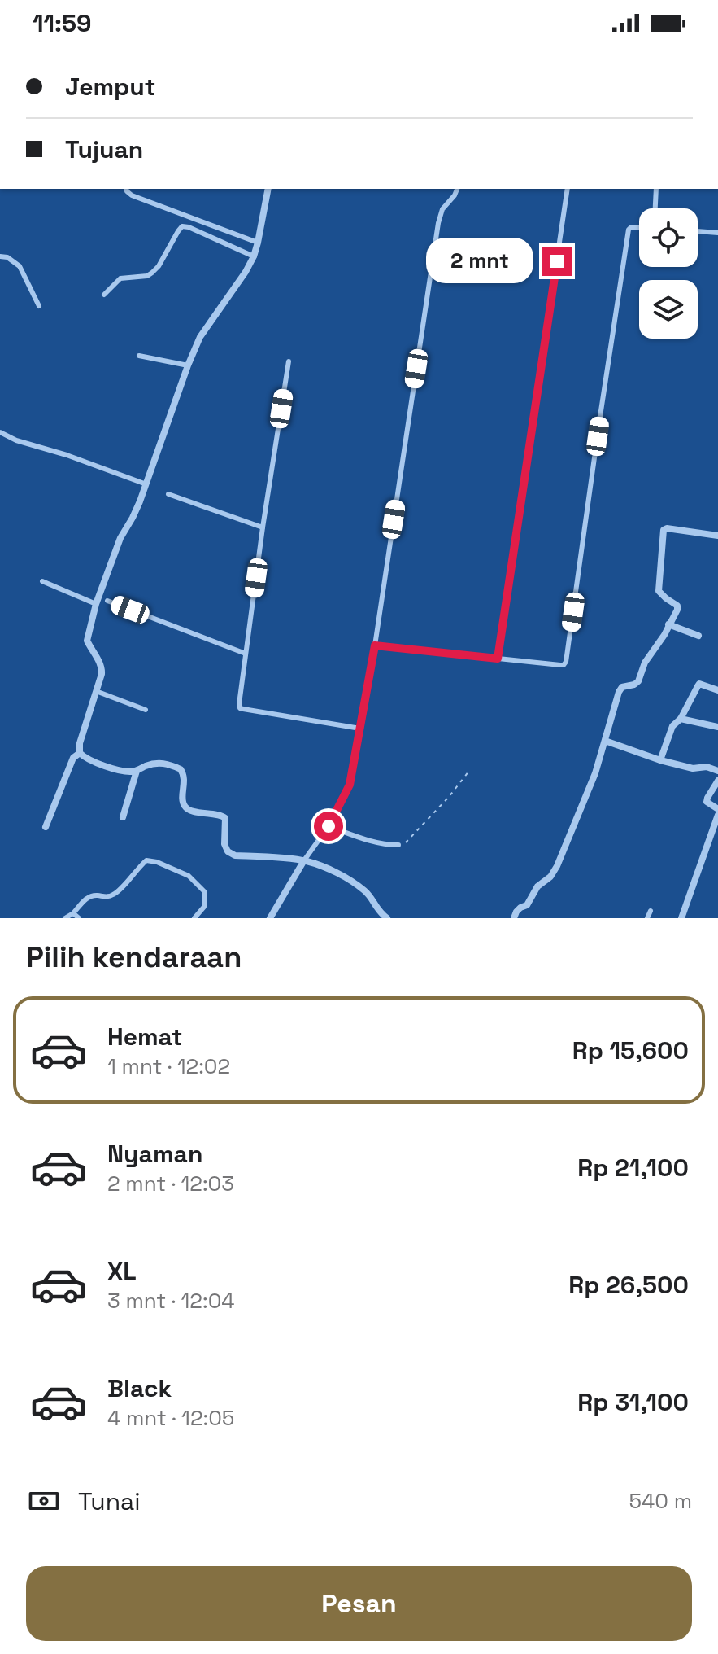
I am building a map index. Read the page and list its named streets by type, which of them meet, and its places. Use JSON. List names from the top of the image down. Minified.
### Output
{"page":{"status":"11:59","banner":["Jemput","Tujuan"],"bubble":"2 mnt","heading":"Pilih kendaraan","list":[{"name":"Hemat","note":"1 mnt · 12:02","value":"Rp 15,600"},{"name":"Nyaman","note":"2 mnt · 12:03","value":"Rp 21,100"},{"name":"XL","note":"3 mnt · 12:04","value":"Rp 26,500"},{"name":"Black","note":"4 mnt · 12:05","value":"Rp 31,100"}],"pay":["Tunai","540 m"],"buttons":"Pesan"}}
